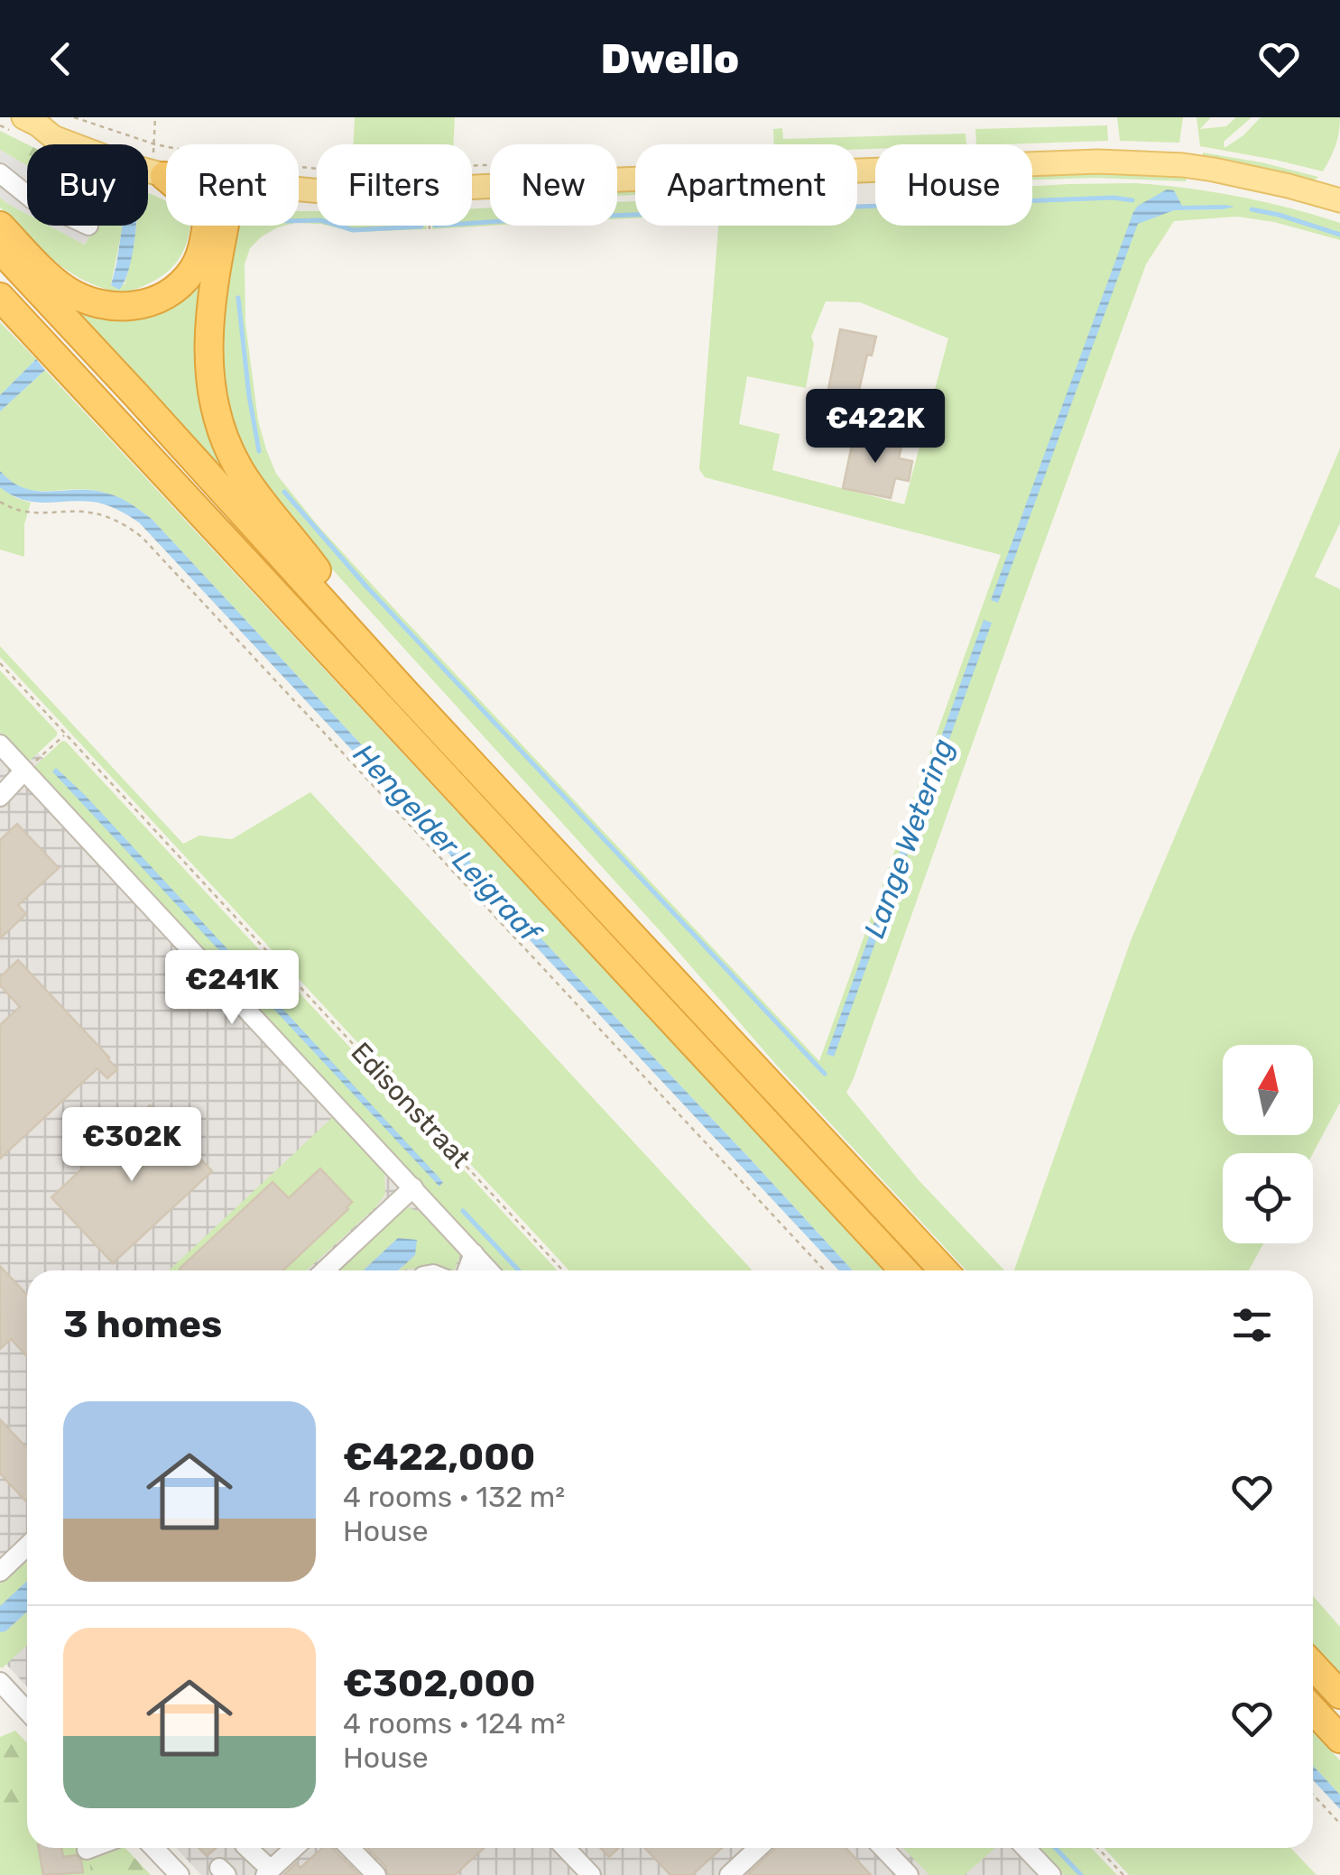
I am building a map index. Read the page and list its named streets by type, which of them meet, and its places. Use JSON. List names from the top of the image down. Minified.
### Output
{"streets":{"street":["Edisonstraat"]},"water":["Lange Wetering","Hengelder Leigraaf"],"north":"top","page":{"header":"Dwello","chip":["Buy","Rent","Filters","New","Apartment","House"],"price":["€422K","€241K","€302K"],"heading":"3 homes","list":[{"name":"€422,000","note":"4 rooms · 132 m² · House"},{"name":"€302,000","note":"4 rooms · 124 m² · House"}]}}
